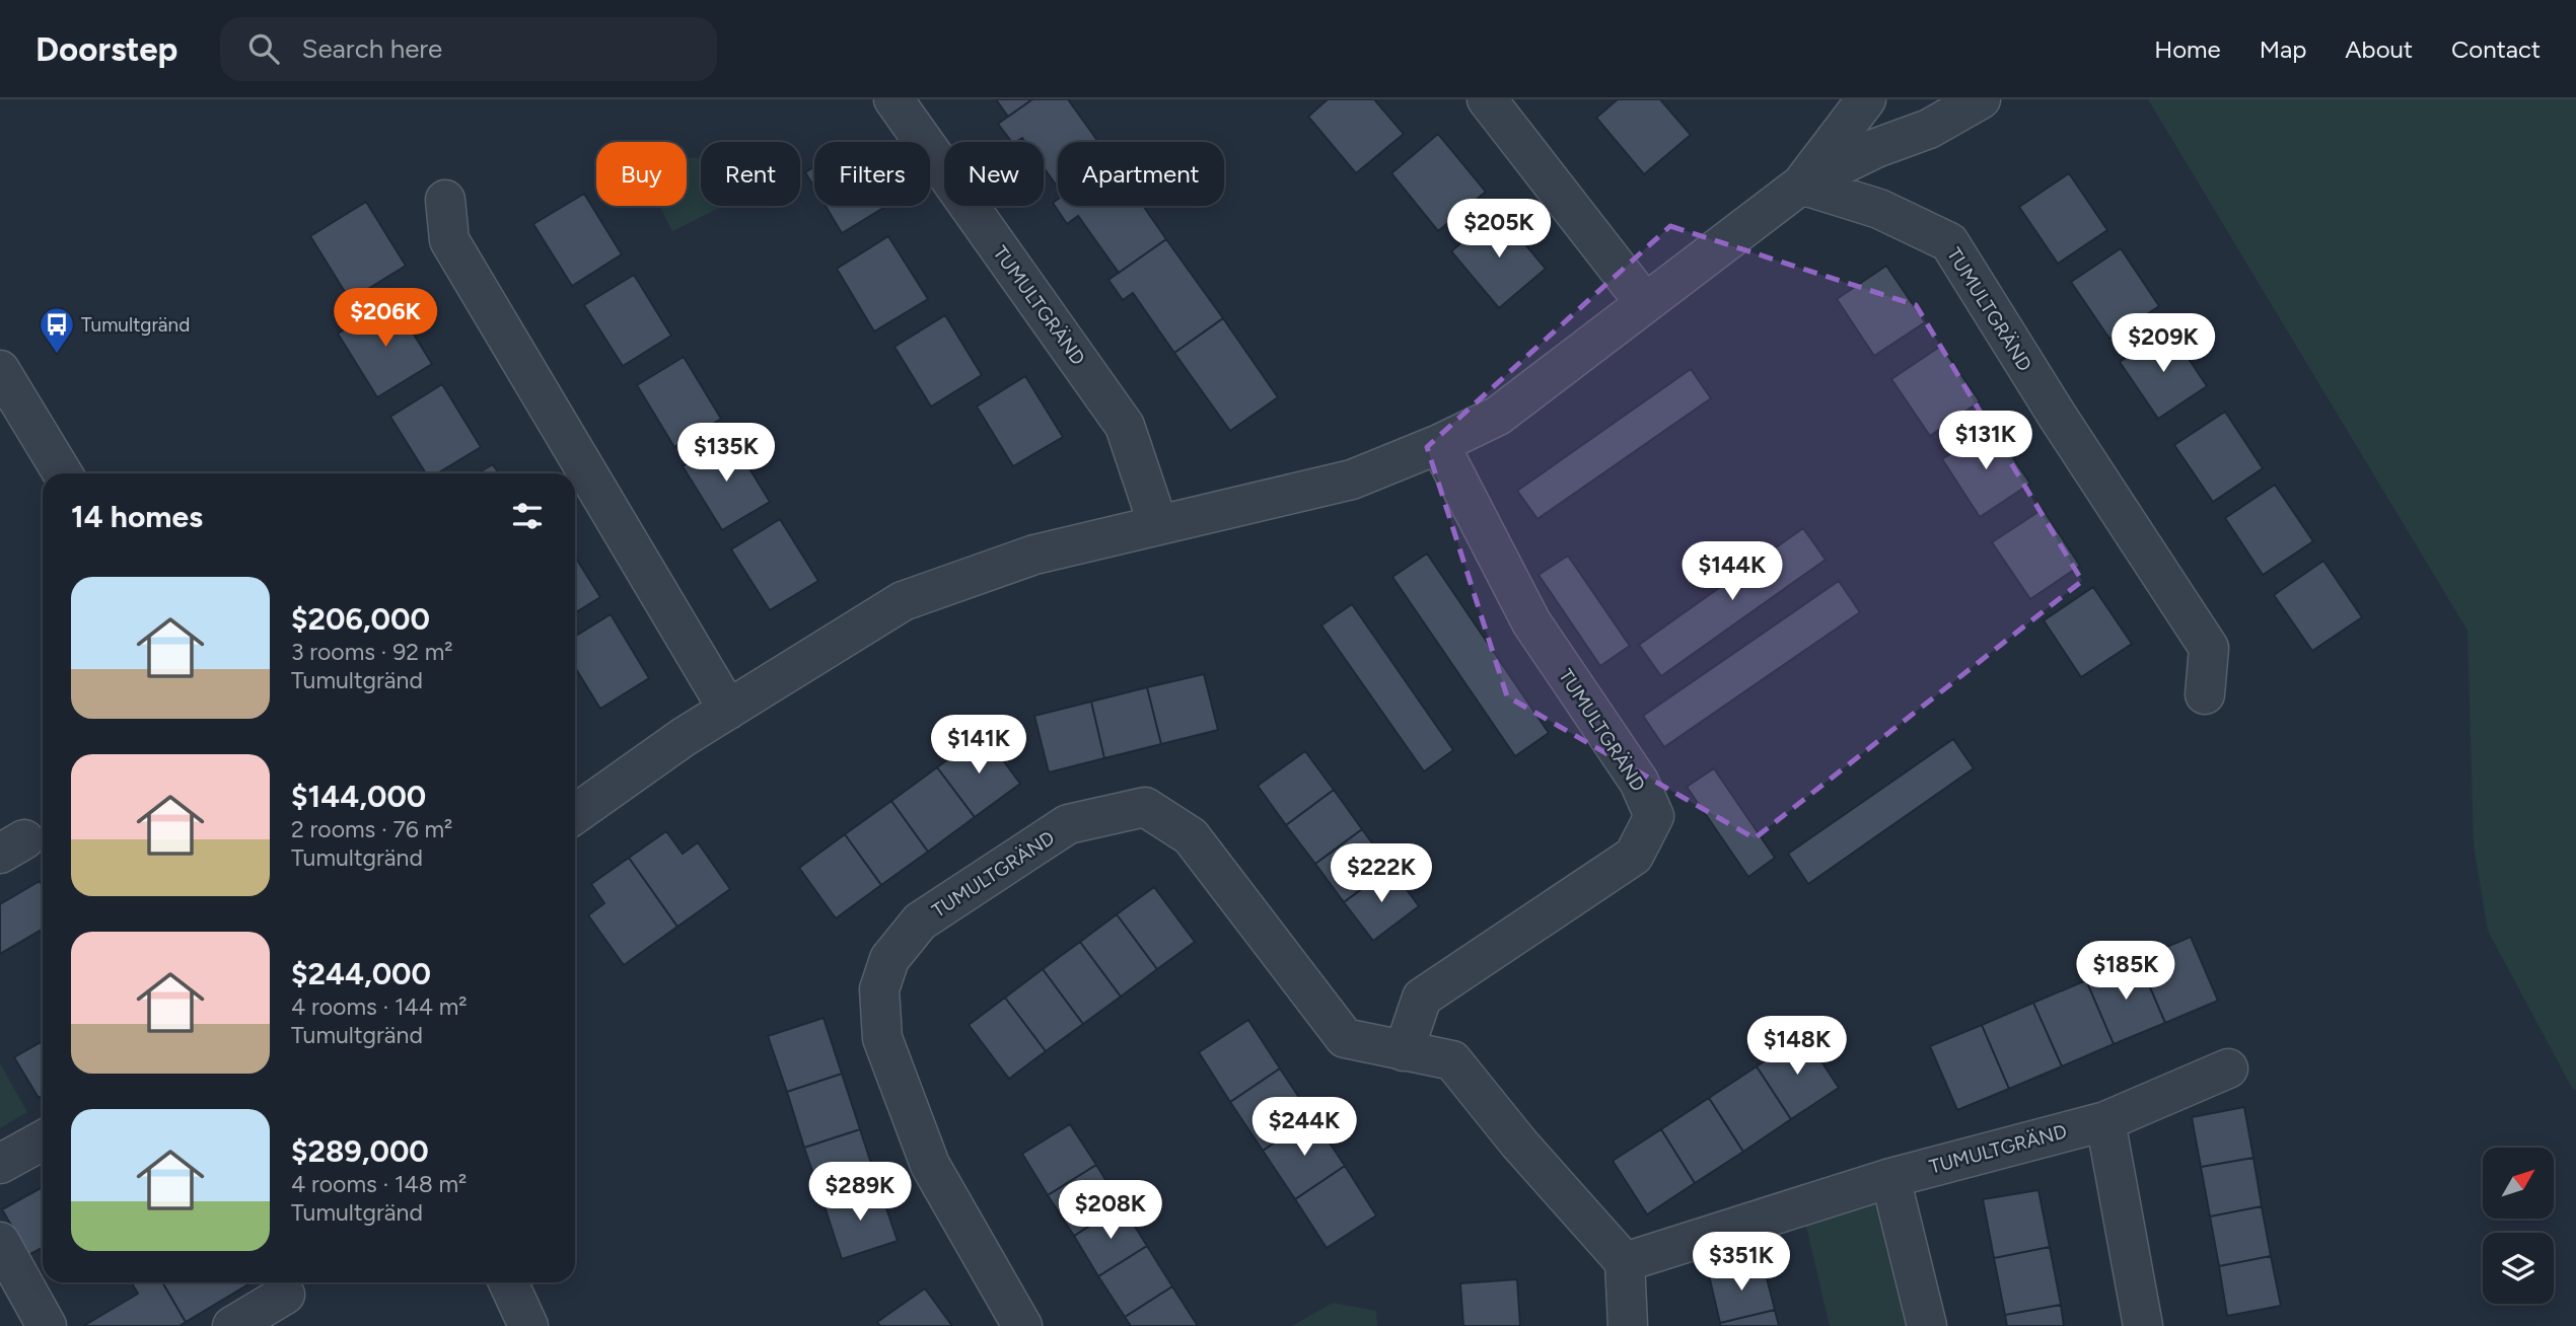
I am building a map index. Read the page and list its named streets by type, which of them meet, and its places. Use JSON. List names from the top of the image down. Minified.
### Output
{"streets":{"street":["TUMULTGRÄND"]},"places":{"bus stop":["Tumultgränd"]},"north":"top right","page":{"header":"Doorstep","search":"Search here","nav":["Home","Map","About","Contact"],"chip":["Buy","Rent","Filters","New","Apartment"],"price":["$205K","$206K","$209K","$131K","$135K","$144K","$141K","$222K","$185K","$148K","$244K","$289K","$208K","$351K"],"heading":"14 homes","list":[{"name":"$206,000","note":"3 rooms · 92 m² · Tumultgränd"},{"name":"$144,000","note":"2 rooms · 76 m² · Tumultgränd"},{"name":"$244,000","note":"4 rooms · 144 m² · Tumultgränd"},{"name":"$289,000","note":"4 rooms · 148 m² · Tumultgränd"}]}}
